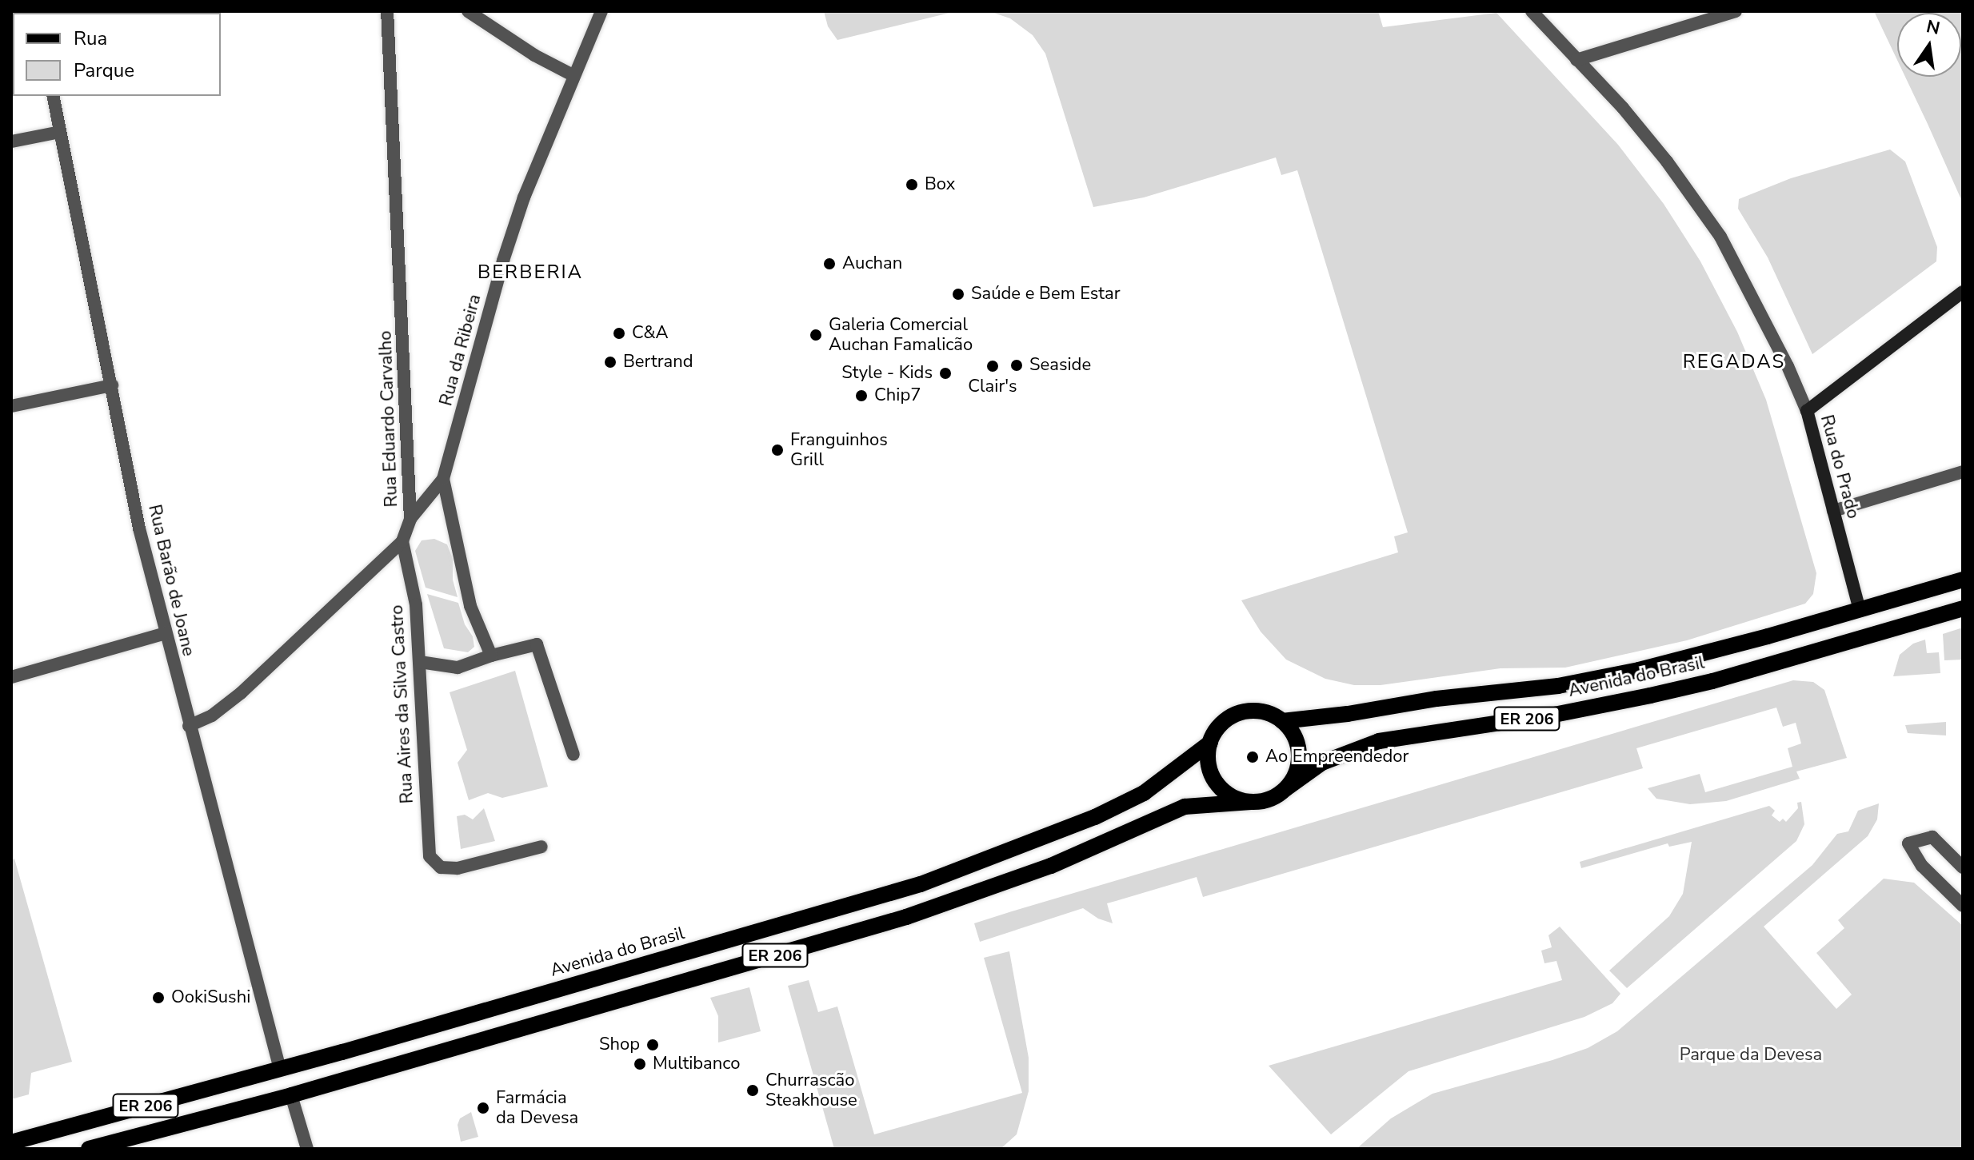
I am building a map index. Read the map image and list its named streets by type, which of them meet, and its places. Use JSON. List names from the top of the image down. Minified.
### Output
{"streets":{"main road":["Avenida do Brasil","ER 206"],"street":["Rua da Ribeira","Rua Eduardo Carvalho","Rua do Prado","Rua Barão de Joane","Rua Aires da Silva Castro"]},"crossings":[["Rua da Ribeira","Rua Eduardo Carvalho"],["Rua Eduardo Carvalho","Rua Barão de Joane"],["Rua Eduardo Carvalho","Rua Aires da Silva Castro"],["Rua do Prado","Avenida do Brasil"],["Rua Barão de Joane","Avenida do Brasil"],["Avenida do Brasil","ER 206"]],"districts":["BERBERIA","REGADAS"],"parks":["Parque da Devesa"],"places":["Box","Auchan","Saúde e Bem Estar","C&A","Galeria Comercial Auchan Famalicão","Bertrand","Seaside","Clair's","Style - Kids","Chip7","Franguinhos Grill","Ao Empreendedor","OokiSushi","Shop","Multibanco","Churrascão Steakhouse","Farmácia da Devesa"],"legend":["Rua","Parque"],"north":"top"}
